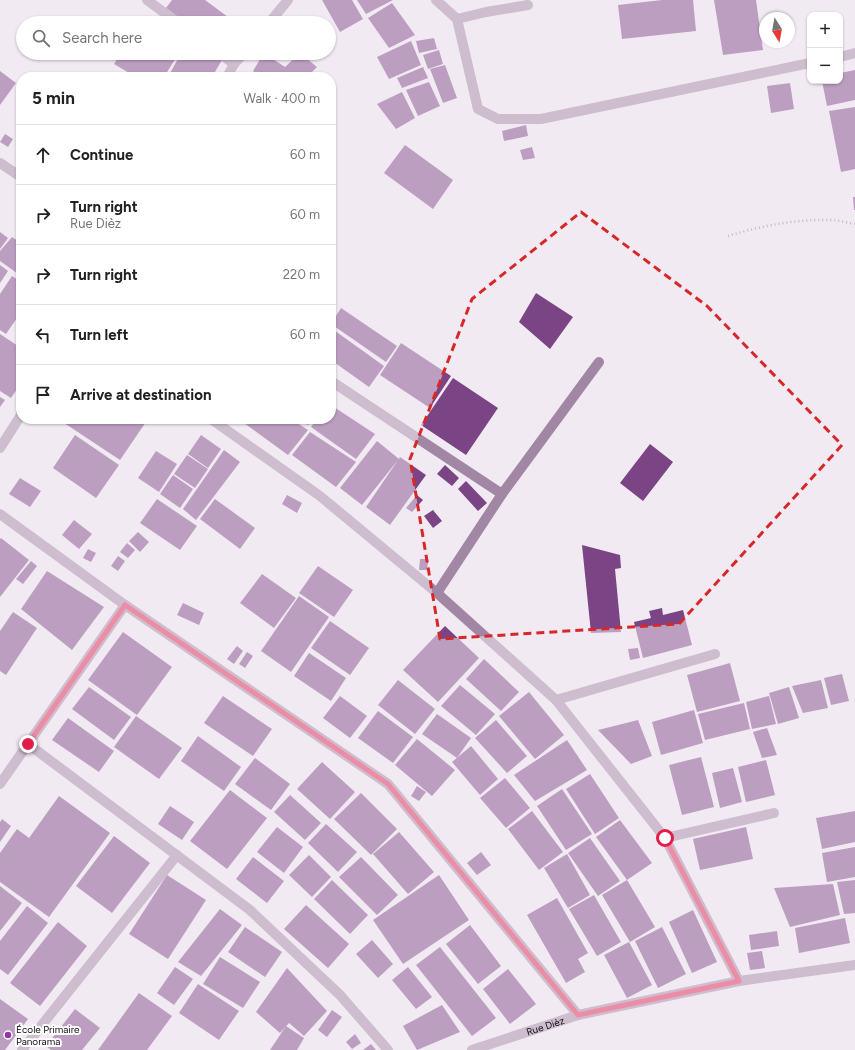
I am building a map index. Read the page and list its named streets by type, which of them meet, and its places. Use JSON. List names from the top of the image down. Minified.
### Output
{"streets":{"street":["Rue Dièz"]},"places":["École Primaire Panorama"],"north":"bottom","page":{"map_buttons":["+","−"],"search":"Search here","heading":["5 min","Walk · 400 m"],"list":[["Continue","60 m"],["Turn right","Rue Dièz","60 m"],["Turn right","220 m"],["Turn left","60 m"],"Arrive at destination"]}}
